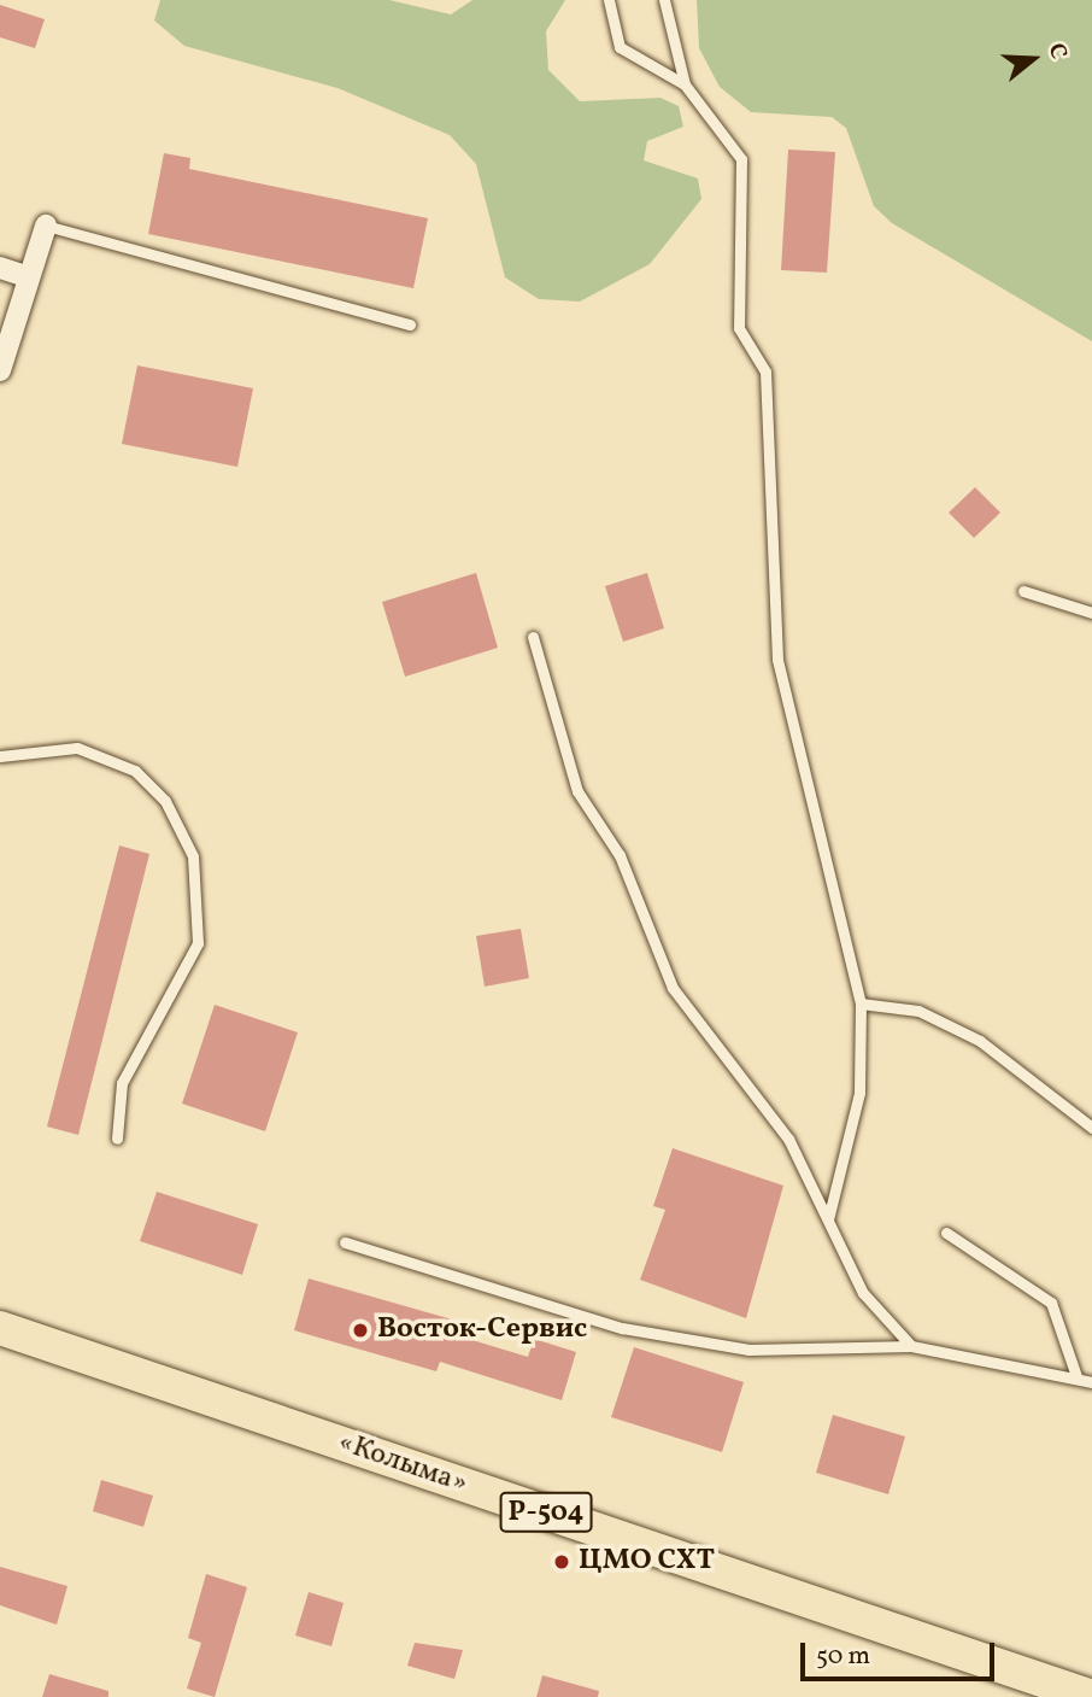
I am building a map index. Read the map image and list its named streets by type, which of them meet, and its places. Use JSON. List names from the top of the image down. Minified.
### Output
{"streets":{"highway":["«Колыма»","Р-504"]},"places":["Восток-Сервис","ЦМО СХТ"],"scale_bar":"50 m","north":"right"}
